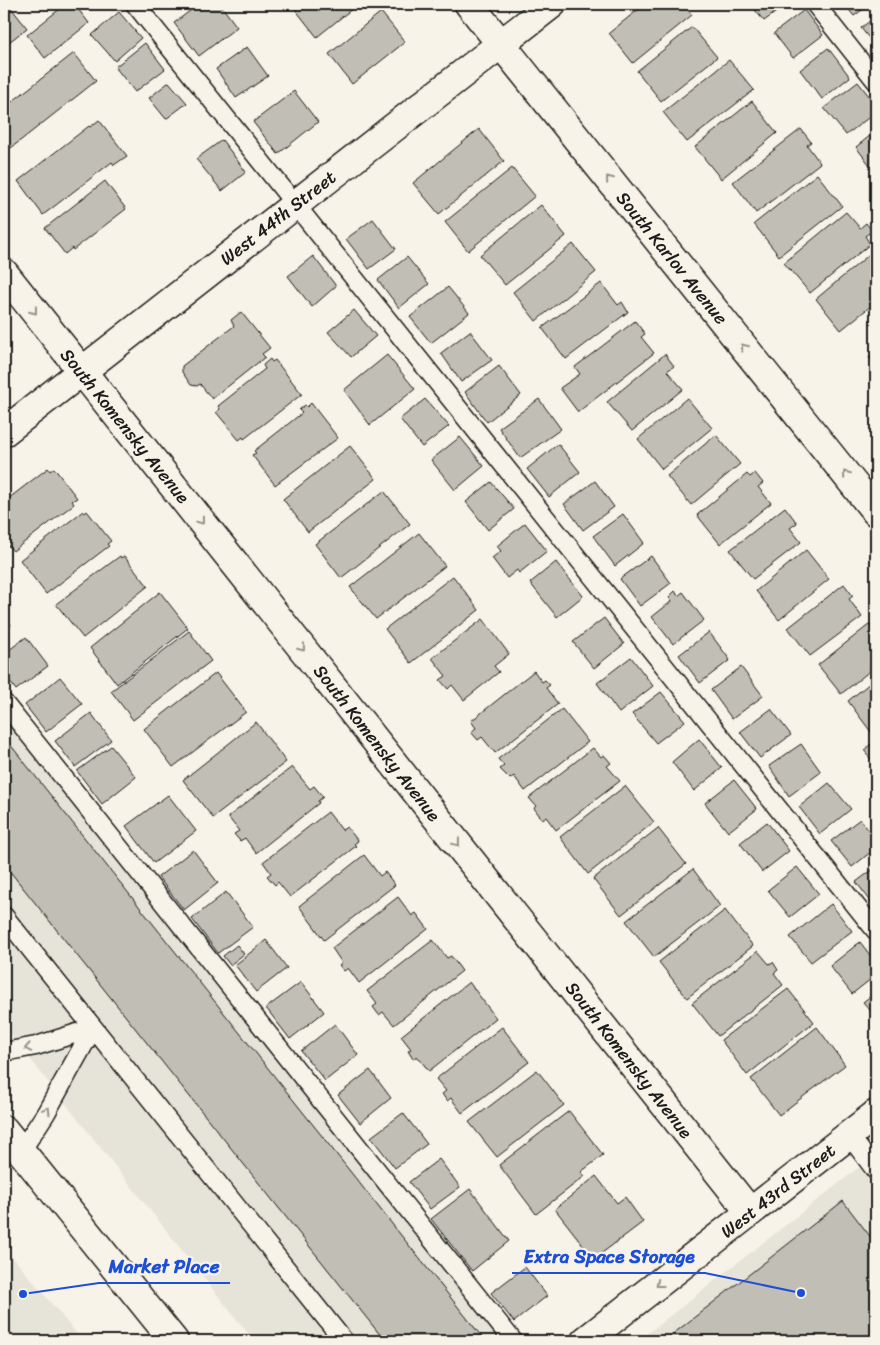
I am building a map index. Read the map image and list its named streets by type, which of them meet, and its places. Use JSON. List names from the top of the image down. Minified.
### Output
{"streets":{"street":["West 44th Street","South Karlov Avenue","South Komensky Avenue","West 43rd Street"]},"crossings":[["West 44th Street","South Karlov Avenue"],["West 44th Street","South Komensky Avenue"],["South Komensky Avenue","West 43rd Street"]],"one_way":["South Karlov Avenue","South Komensky Avenue","West 43rd Street"],"places":["Extra Space Storage","Market Place"]}
